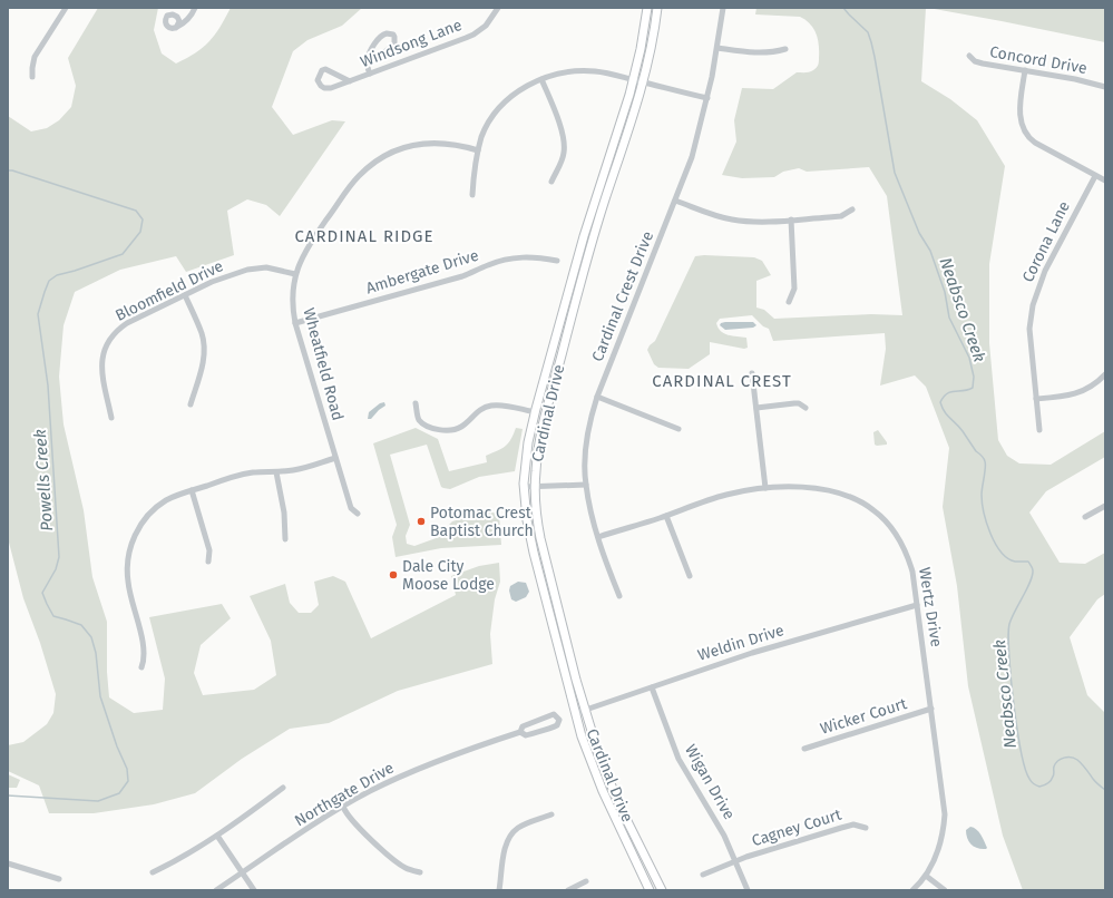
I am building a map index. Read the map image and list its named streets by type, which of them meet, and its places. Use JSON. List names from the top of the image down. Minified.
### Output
{"streets":{"main road":["Cardinal Drive"],"street":["Windsong Lane","Concord Drive","Corona Lane","Ambergate Drive","Bloomfield Drive","Cardinal Crest Drive","Wheatfield Road","Wertz Drive","Weldin Drive","Wicker Court","Wigan Drive","Northgate Drive","Cagney Court"]},"crossings":[["Ambergate Drive","Wheatfield Road"],["Bloomfield Drive","Wheatfield Road"],["Cardinal Crest Drive","Wertz Drive"],["Cardinal Drive","Weldin Drive"],["Wertz Drive","Weldin Drive"],["Wertz Drive","Wicker Court"],["Weldin Drive","Wigan Drive"],["Wigan Drive","Cagney Court"]],"districts":["CARDINAL RIDGE","CARDINAL CREST"],"water":["Neabsco Creek","Powells Creek"],"places":["Potomac Crest Baptist Church","Dale City Moose Lodge"]}
